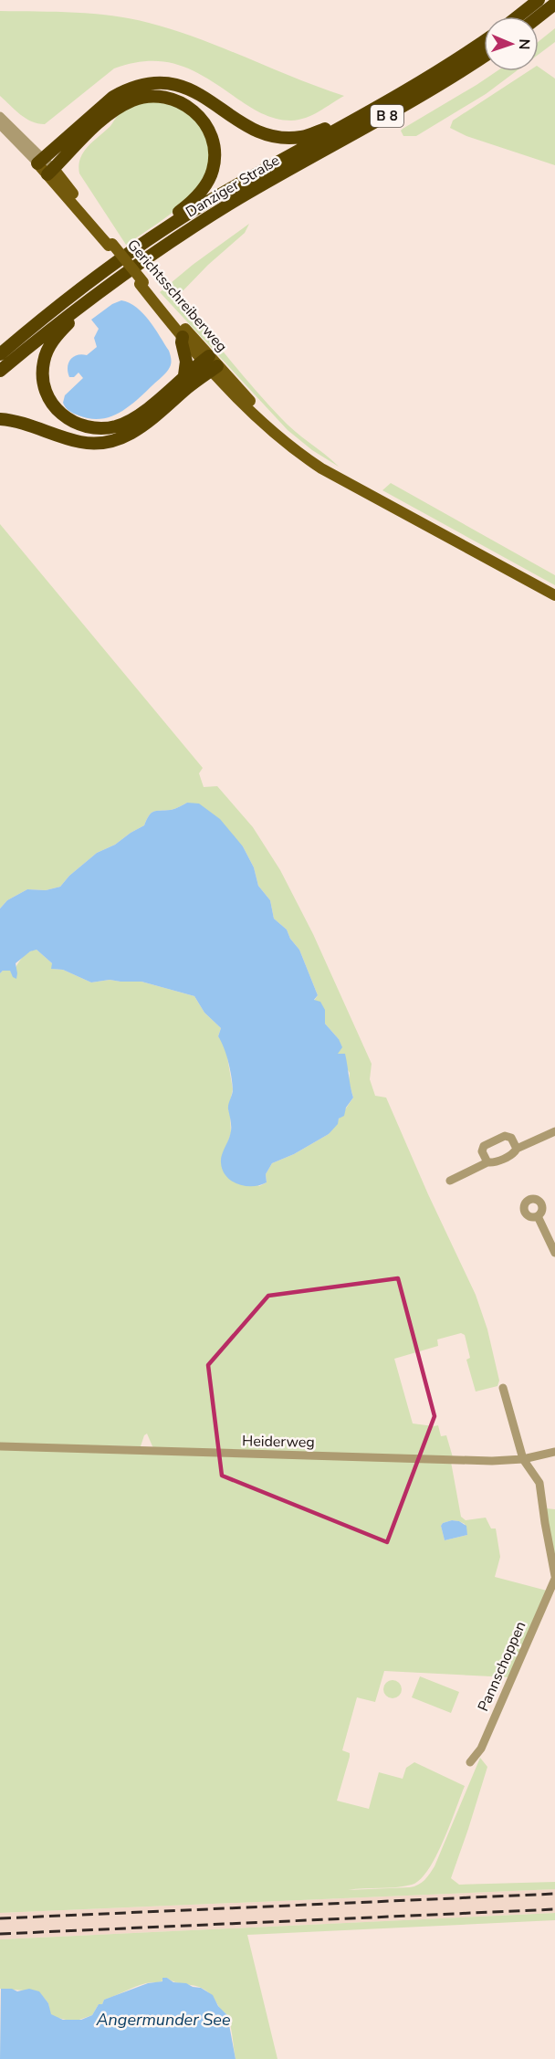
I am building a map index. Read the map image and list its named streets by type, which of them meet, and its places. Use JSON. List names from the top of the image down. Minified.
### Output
{"streets":{"highway":["B 8","Danziger Straße"],"main road":["Gerichtsschreiberweg"],"street":["Heiderweg","Pannschoppen"]},"crossings":[["Heiderweg","Pannschoppen"]],"water":["Angermunder See"],"north":"right"}
